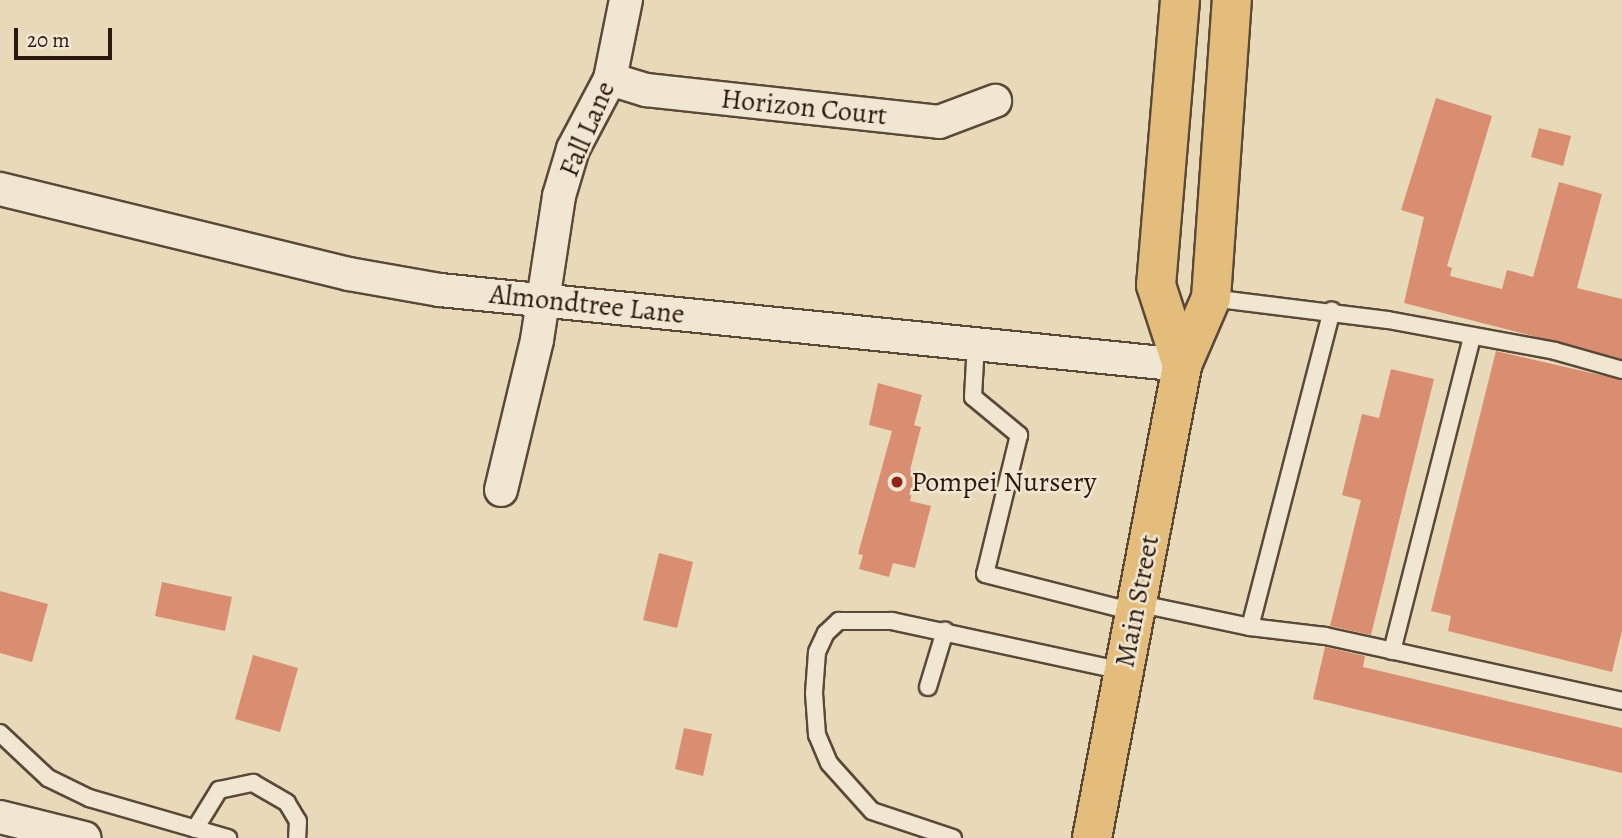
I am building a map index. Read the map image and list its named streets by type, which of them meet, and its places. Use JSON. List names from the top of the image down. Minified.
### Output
{"streets":{"main road":["Main Street"],"street":["Horizon Court","Fall Lane","Almondtree Lane"]},"crossings":[["Horizon Court","Fall Lane"],["Fall Lane","Almondtree Lane"],["Almondtree Lane","Main Street"]],"places":["Pompei Nursery"],"scale_bar":"20 m"}
